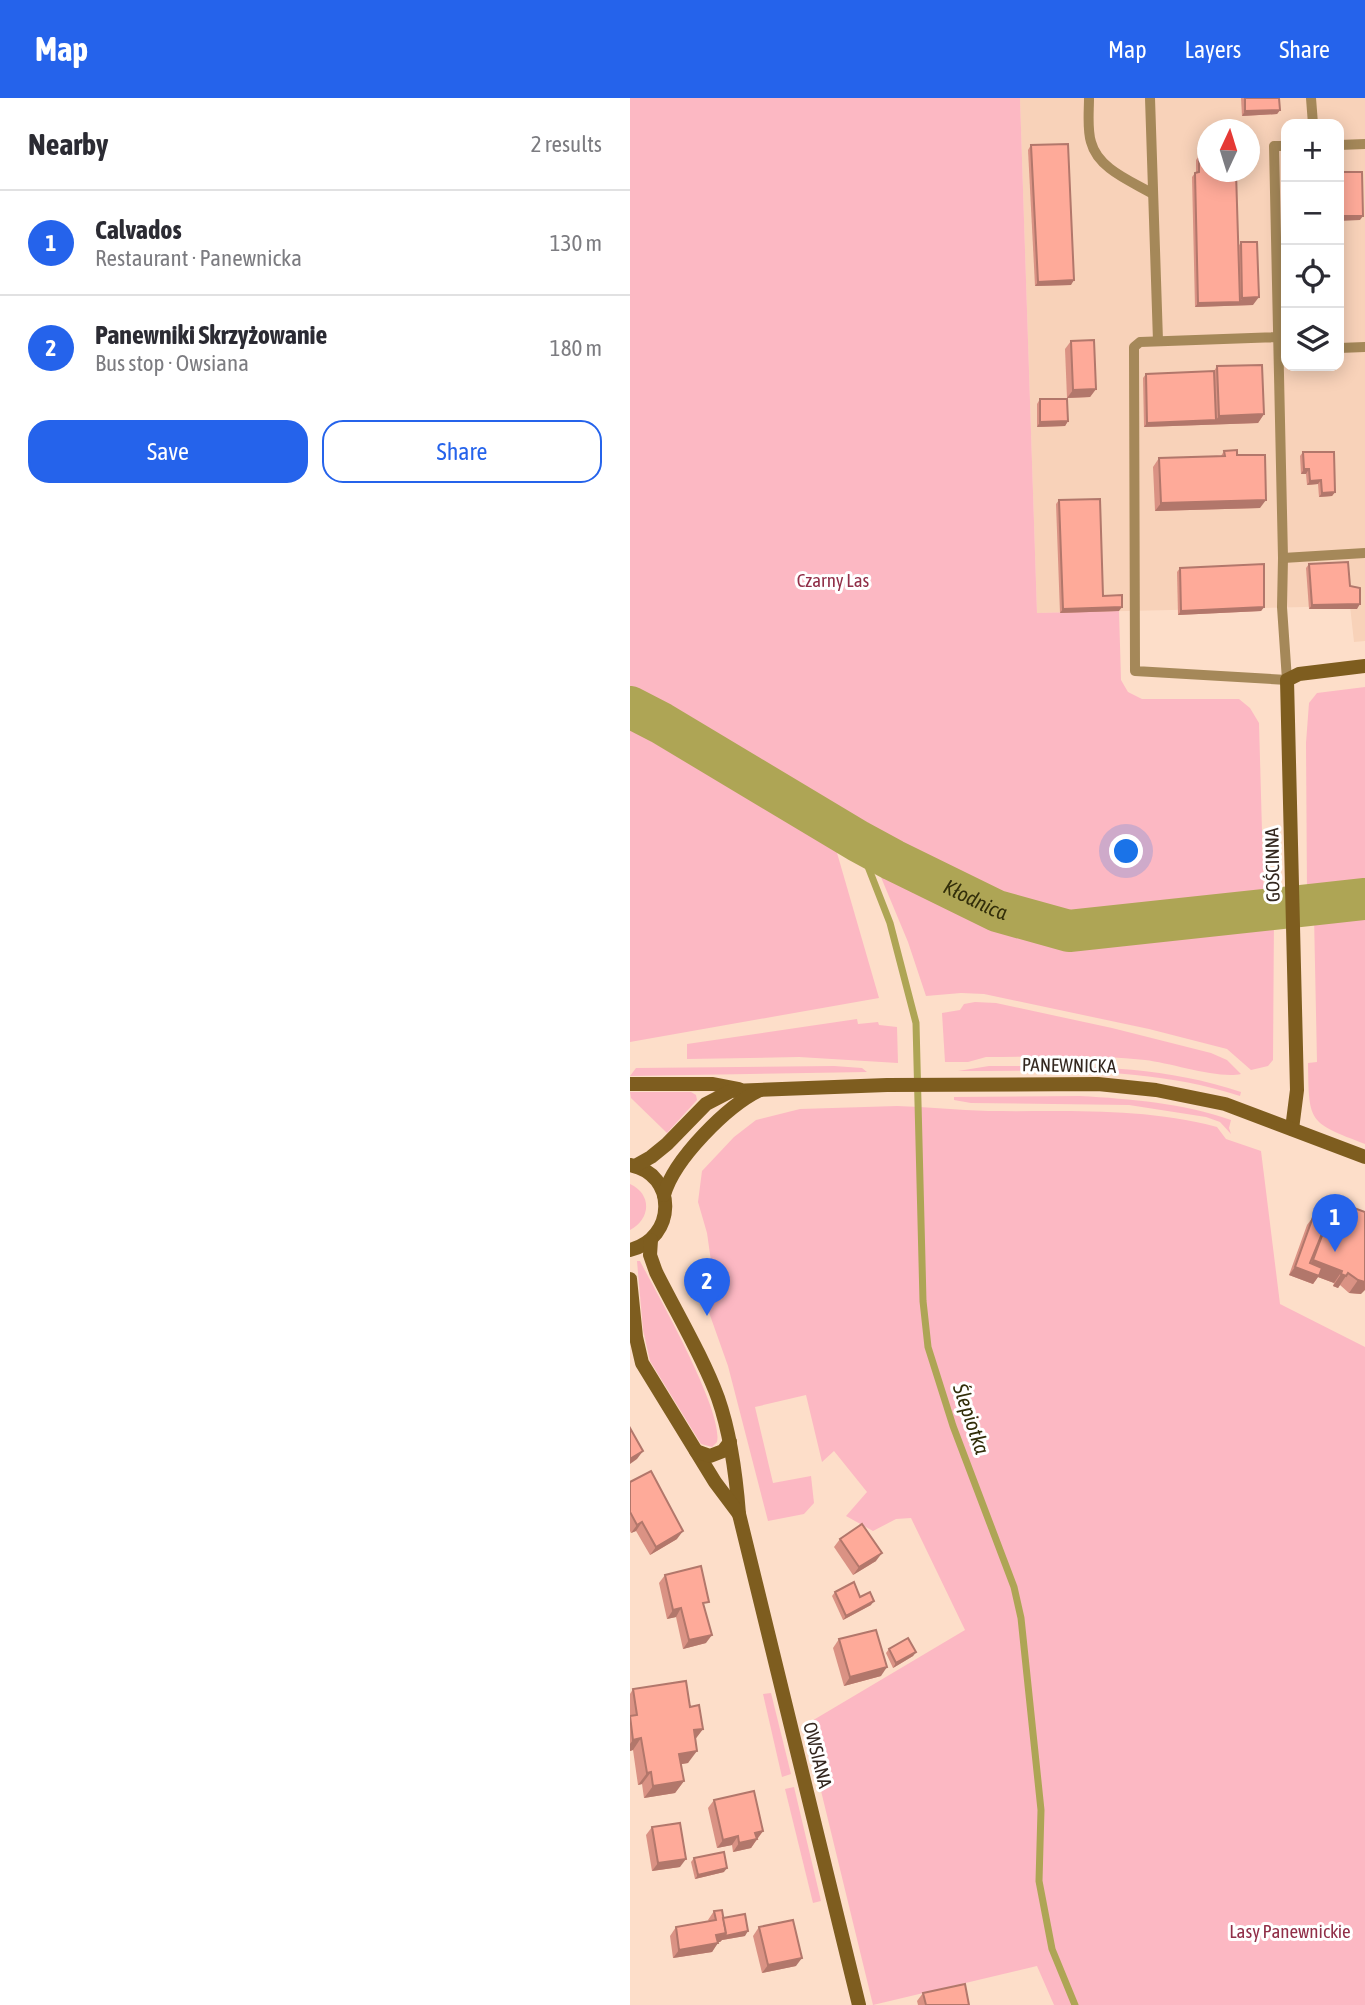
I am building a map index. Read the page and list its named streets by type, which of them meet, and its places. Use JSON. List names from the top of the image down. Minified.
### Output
{"streets":{"street":["GOŚCINNA","PANEWNICKA","OWSIANA"]},"crossings":[["GOŚCINNA","PANEWNICKA"]],"water":["Kłodnica","Ślepiotka"],"parks":["Czarny Las","Lasy Panewnickie"],"north":"top","page":{"header":"Map","nav":["Map","Layers","Share"],"heading":["Nearby","2 results"],"map_buttons":["+","−"],"list":[{"mark":"1","name":"Calvados","note":"Restaurant · Panewnicka","value":"130 m"},{"mark":"2","name":"Panewniki Skrzyżowanie","note":"Bus stop · Owsiana","value":"180 m"}],"buttons":["Save","Share"],"pins":["1","2"]}}
